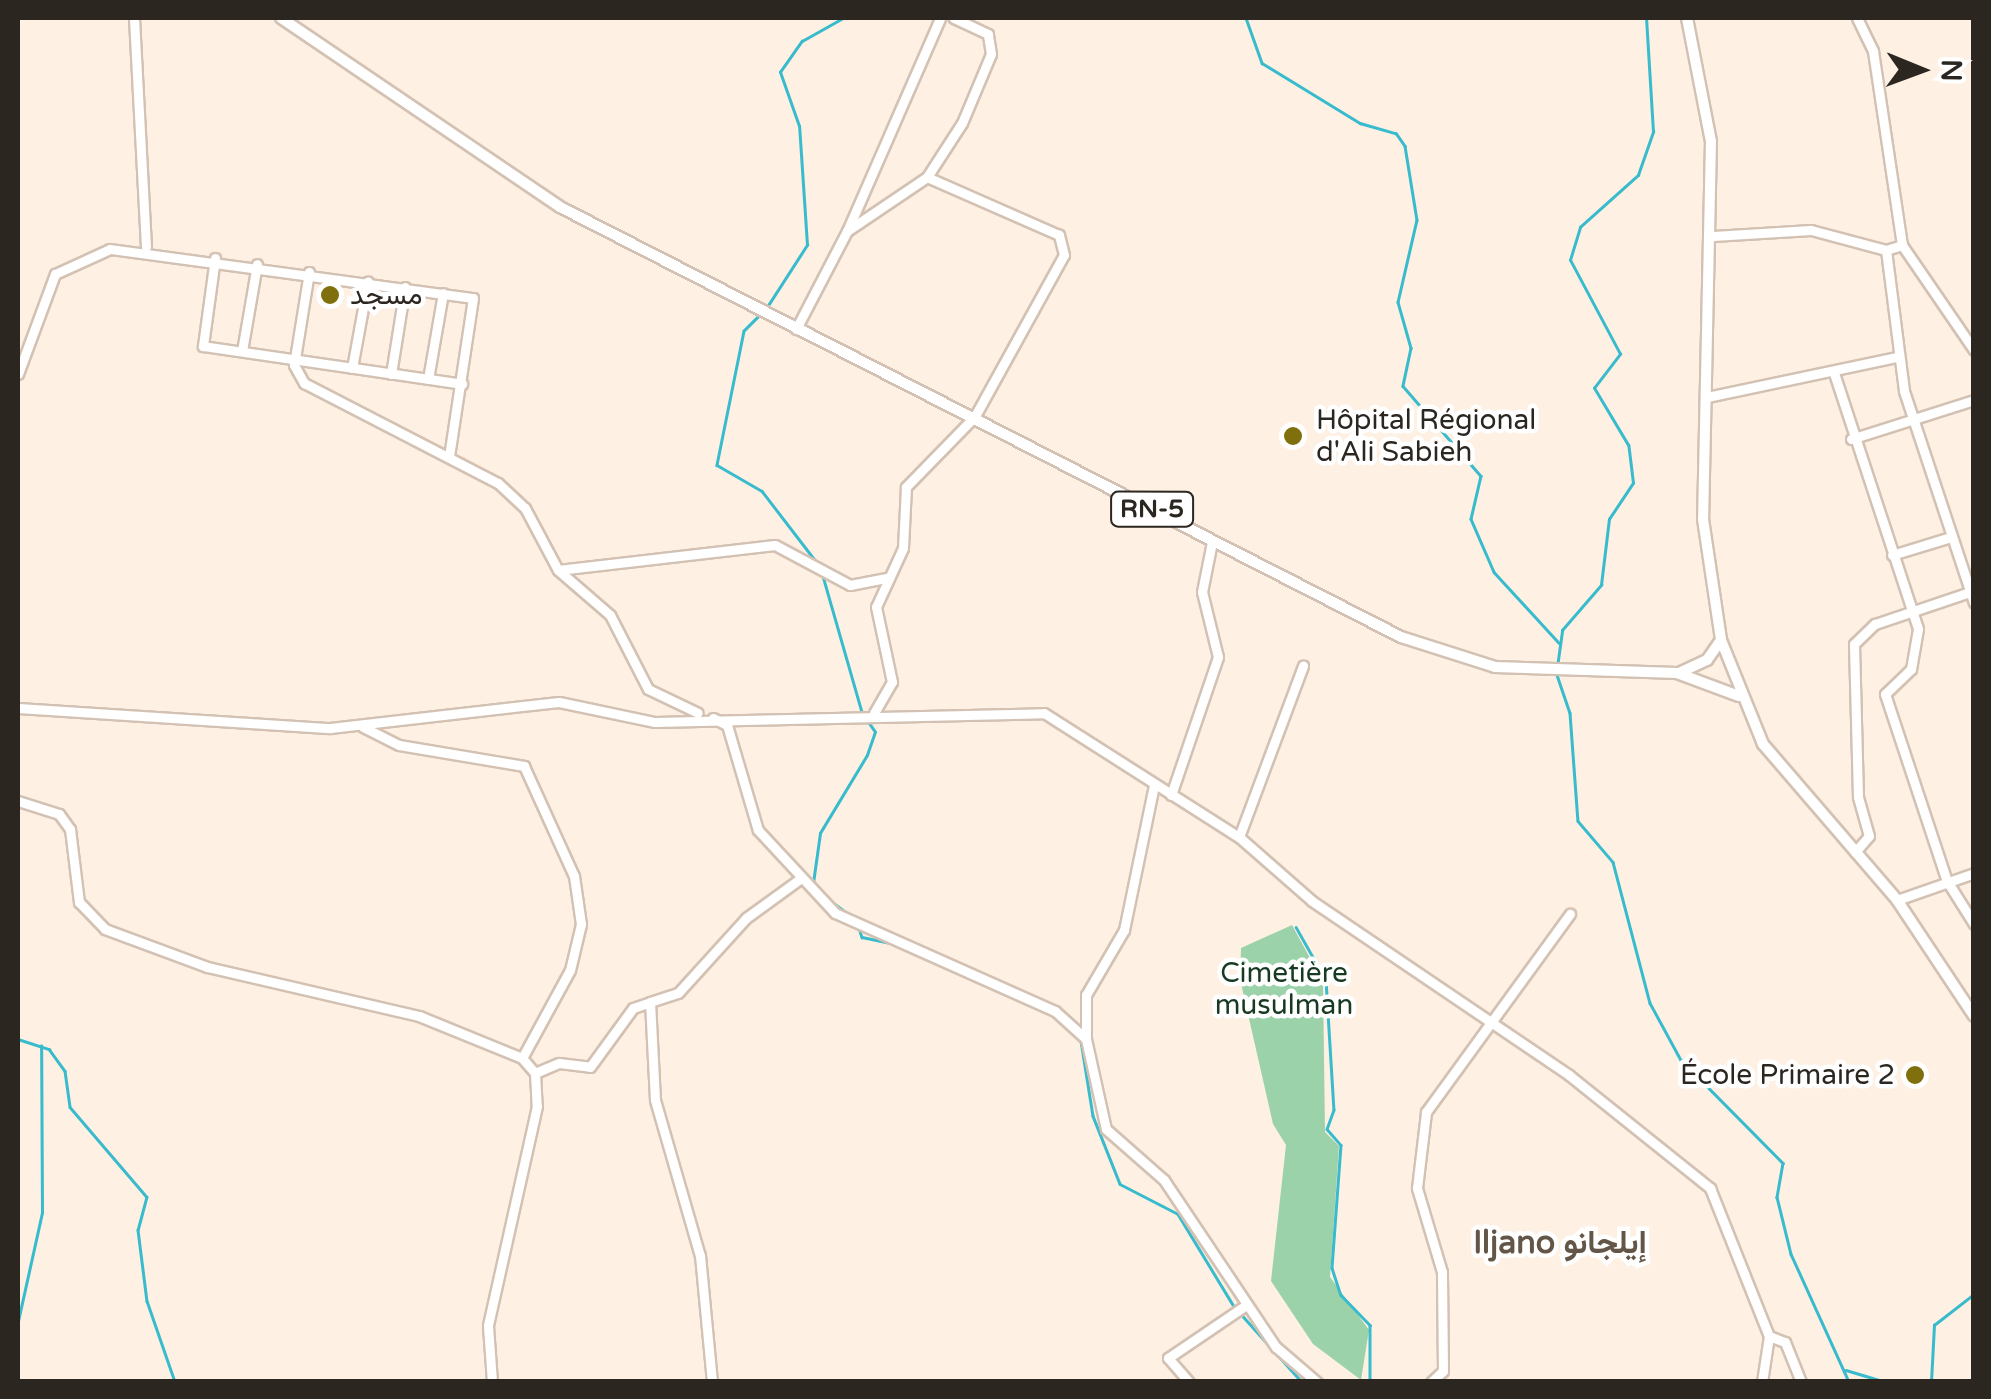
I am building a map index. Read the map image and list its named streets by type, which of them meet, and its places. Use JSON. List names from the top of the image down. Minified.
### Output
{"streets":{"main road":["RN-5"]},"districts":["Iljano إيلجانو"],"parks":["Cimetière musulman"],"places":["مسجد","Hôpital Régional d'Ali Sabieh","École Primaire 2"],"north":"right"}
